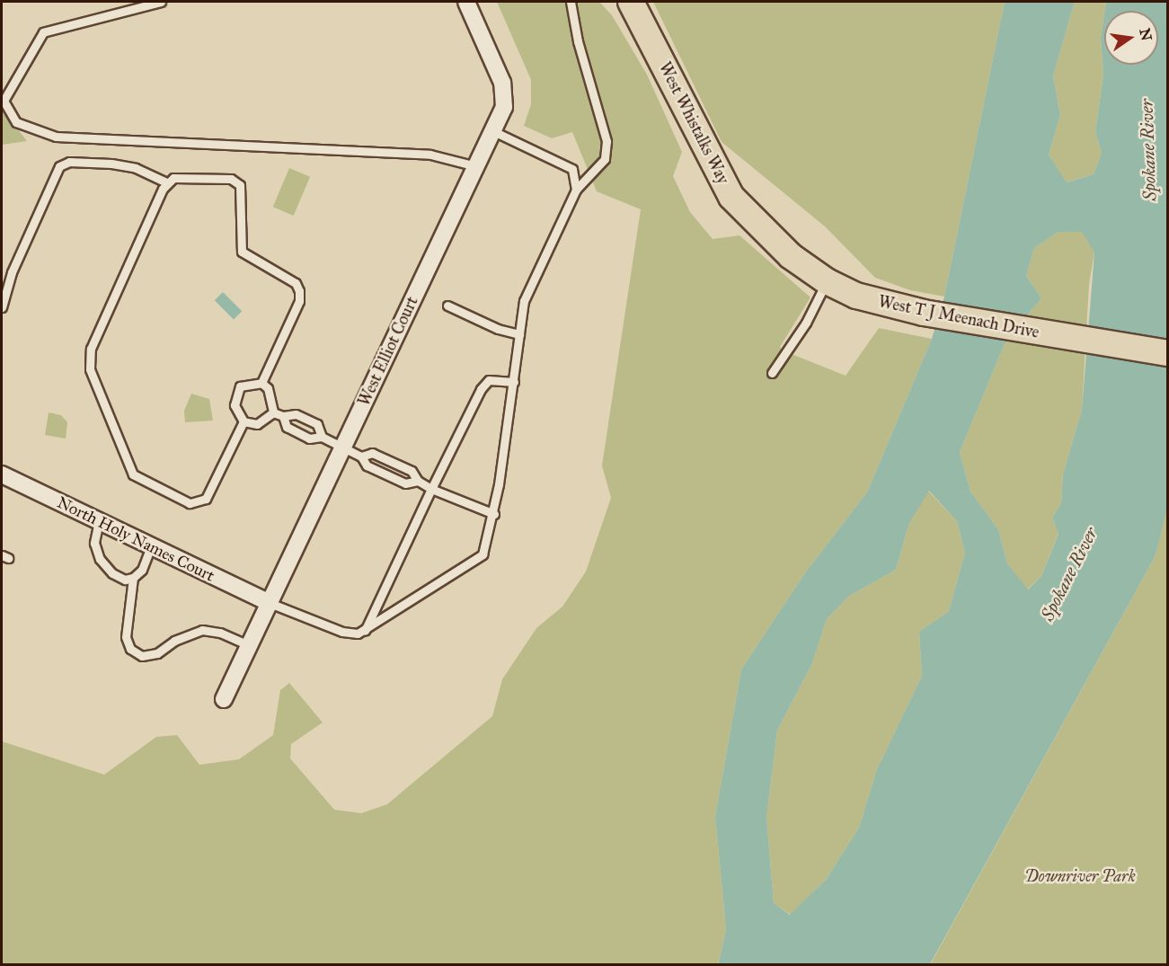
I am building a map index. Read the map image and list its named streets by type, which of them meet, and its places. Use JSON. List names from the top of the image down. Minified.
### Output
{"streets":{"main road":["West Whistalks Way","West T J Meenach Drive"],"street":["West Elliot Court","North Holy Names Court"]},"crossings":[["West Whistalks Way","West T J Meenach Drive"],["West Elliot Court","North Holy Names Court"]],"water":["Spokane River"],"parks":["Downriver Park"],"north":"right"}
